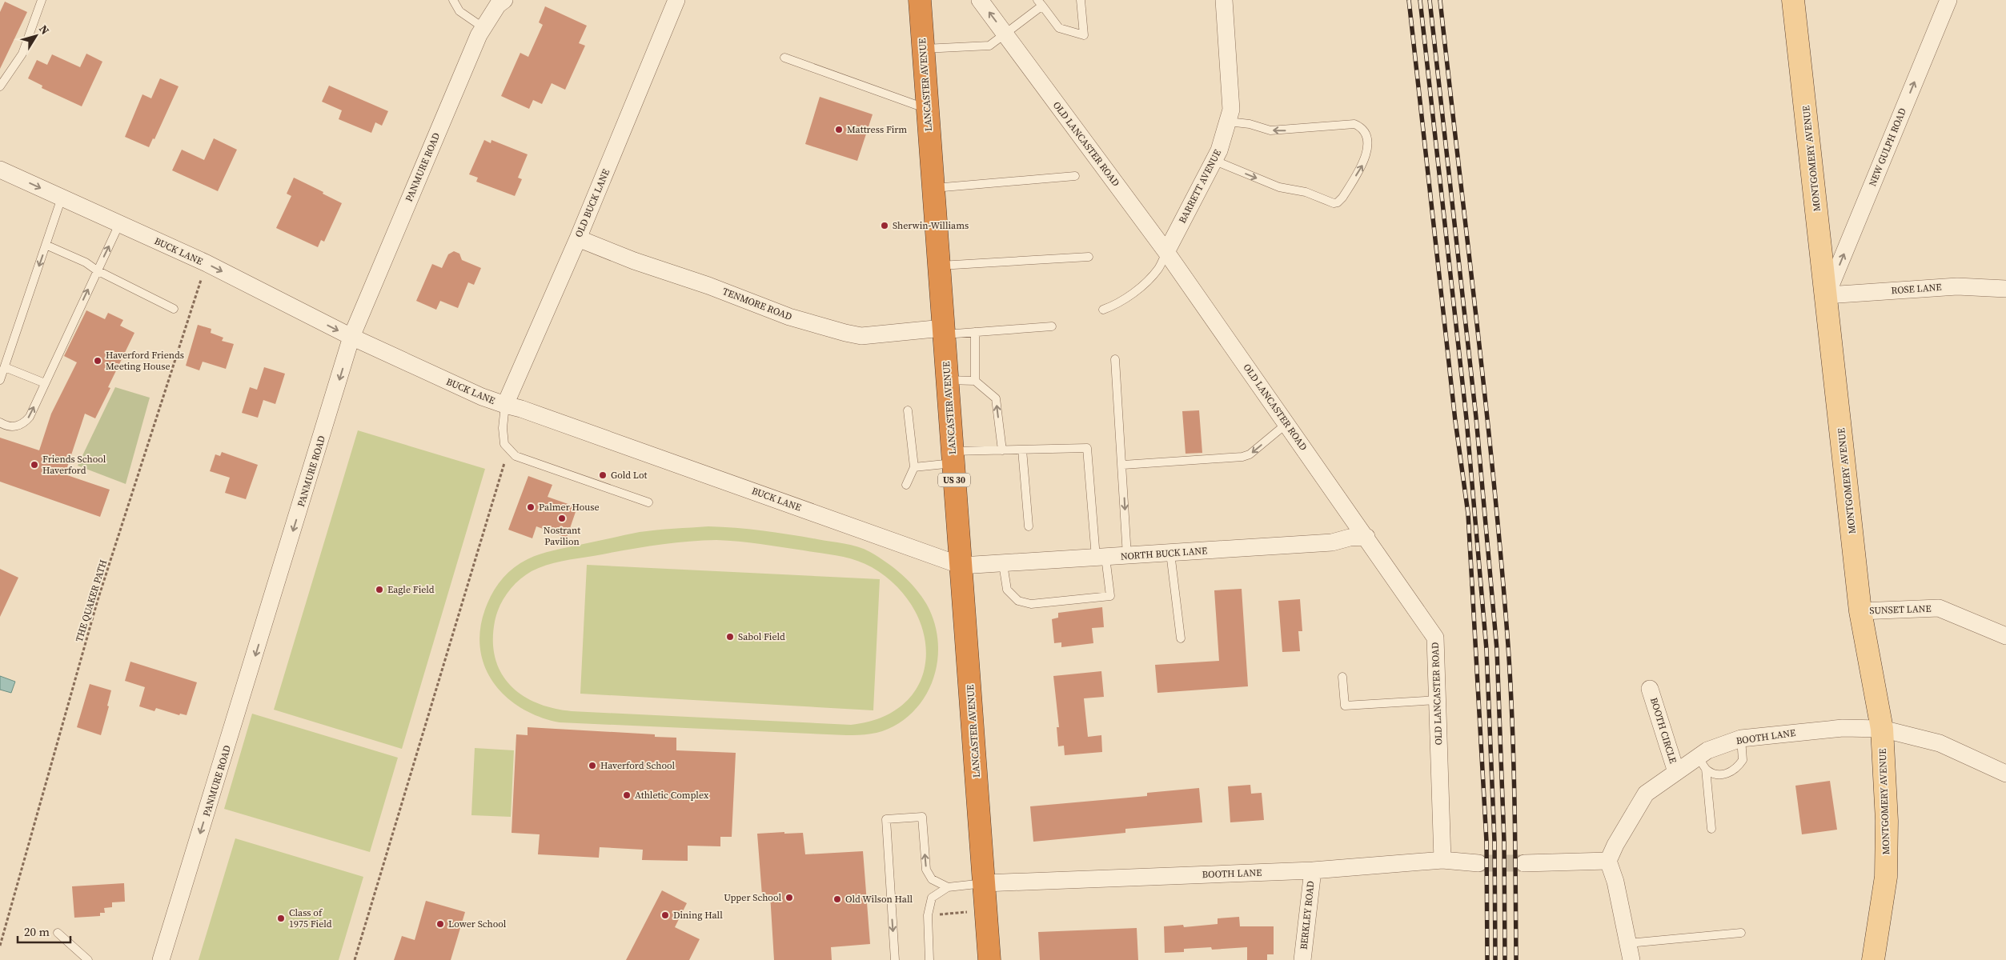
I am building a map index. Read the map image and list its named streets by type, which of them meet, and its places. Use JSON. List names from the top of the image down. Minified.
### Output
{"streets":{"highway":["LANCASTER AVENUE","US 30"],"main road":["MONTGOMERY AVENUE"],"street":["OLD LANCASTER ROAD","NEW GULPH ROAD","PANMURE ROAD","BARRETT AVENUE","OLD BUCK LANE","BUCK LANE","ROSE LANE","TENMORE ROAD","NORTH BUCK LANE","SUNSET LANE","BOOTH CIRCLE","BOOTH LANE","BERKLEY ROAD"],"path":["THE QUAKER PATH"]},"crossings":[["LANCASTER AVENUE","BUCK LANE"],["LANCASTER AVENUE","TENMORE ROAD"],["LANCASTER AVENUE","NORTH BUCK LANE"],["LANCASTER AVENUE","BOOTH LANE"],["OLD LANCASTER ROAD","BARRETT AVENUE"],["OLD LANCASTER ROAD","NORTH BUCK LANE"],["OLD LANCASTER ROAD","BOOTH LANE"],["NEW GULPH ROAD","MONTGOMERY AVENUE"],["NEW GULPH ROAD","ROSE LANE"],["MONTGOMERY AVENUE","ROSE LANE"],["MONTGOMERY AVENUE","SUNSET LANE"],["MONTGOMERY AVENUE","BOOTH LANE"],["PANMURE ROAD","BUCK LANE"],["OLD BUCK LANE","BUCK LANE"],["OLD BUCK LANE","TENMORE ROAD"],["BUCK LANE","NORTH BUCK LANE"],["BUCK LANE","THE QUAKER PATH"],["BOOTH CIRCLE","BOOTH LANE"],["BOOTH LANE","BERKLEY ROAD"]],"one_way":["NEW GULPH ROAD","PANMURE ROAD"],"places":["Mattress Firm","Sherwin-Williams","Haverford Friends Meeting House","Friends School Haverford","Gold Lot","Palmer House","Nostrant Pavilion","Eagle Field","Sabol Field","Haverford School","Athletic Complex","Upper School","Old Wilson Hall","Dining Hall","Class of 1975 Field","Lower School"],"scale_bar":"20 m","north":"top right"}
